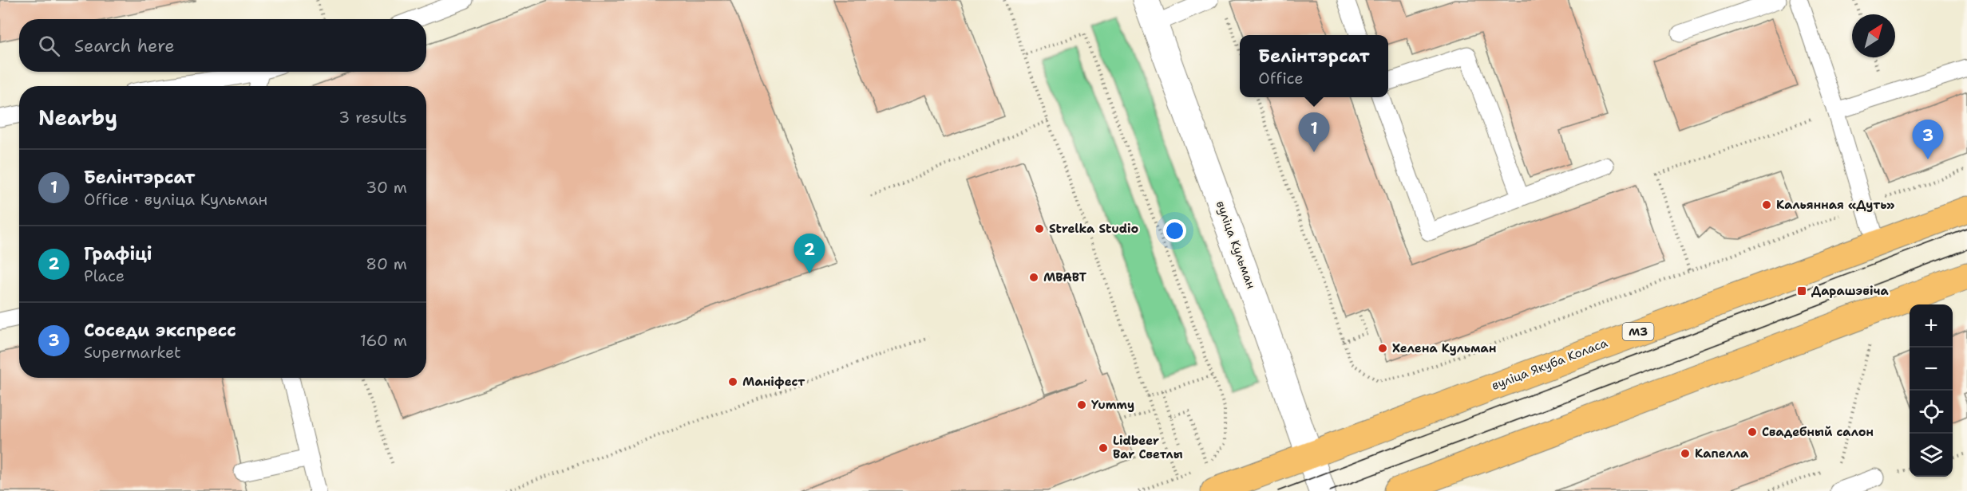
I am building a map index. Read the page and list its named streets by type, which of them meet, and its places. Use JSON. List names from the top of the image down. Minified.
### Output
{"streets":{"main road":["М3","вуліца Якуба Коласа"],"street":["вуліца Кульман"]},"crossings":[["вуліца Кульман","вуліца Якуба Коласа"]],"places":{"other":["Кальянная «Дуть»","Strelka Studio","МВАВТ","Хелена Кульман","Маніфест","Yummy","Свадебный салон","Lidbeer Bar Светлы","Капелла"],"transit":["Дарашэвіча"]},"north":"top right","page":{"search":"Search here","popup":["Белінтэрсат","Office"],"heading":["Nearby","3 results"],"pins":["1","3","2"],"list":[{"mark":"1","name":"Белінтэрсат","note":"Office · вуліца Кульман","value":"30 m"},{"mark":"2","name":"Графіці","note":"Place","value":"80 m"},{"mark":"3","name":"Соседи экспресс","note":"Supermarket","value":"160 m"}],"map_buttons":["+","−"]}}
